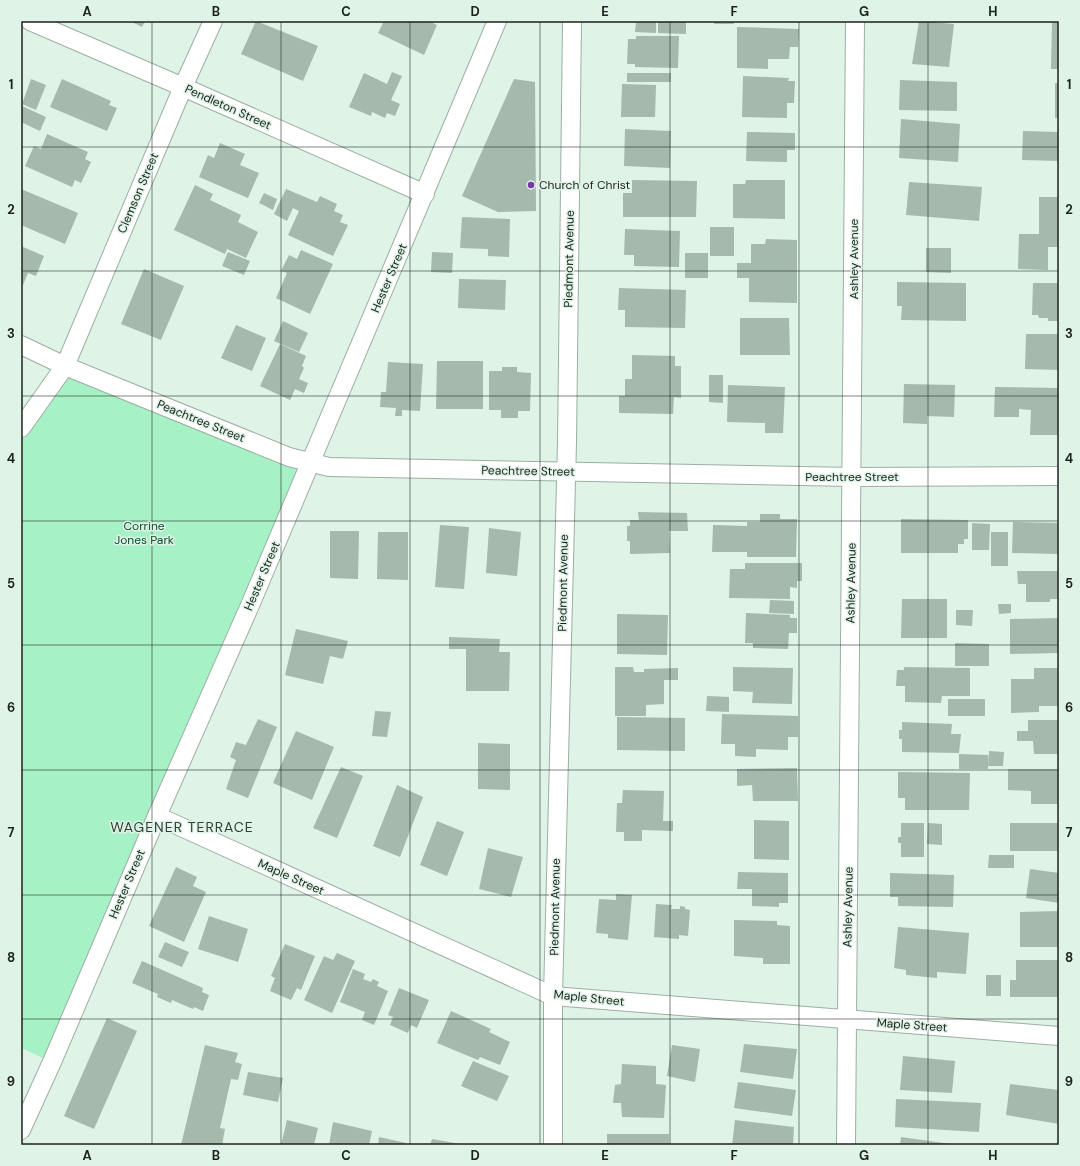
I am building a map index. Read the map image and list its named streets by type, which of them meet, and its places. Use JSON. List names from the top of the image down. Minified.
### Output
{"streets":{"street":["Pendleton Street","Clemson Street","Piedmont Avenue","Ashley Avenue","Hester Street","Peachtree Street","Maple Street"]},"crossings":[["Pendleton Street","Clemson Street"],["Pendleton Street","Hester Street"],["Clemson Street","Peachtree Street"],["Piedmont Avenue","Peachtree Street"],["Piedmont Avenue","Maple Street"],["Ashley Avenue","Peachtree Street"],["Ashley Avenue","Maple Street"],["Hester Street","Peachtree Street"],["Hester Street","Maple Street"]],"districts":["WAGENER TERRACE"],"parks":["Corrine Jones Park"],"places":["Church of Christ"],"grid":{"columns":["A","B","C","D","E","F","G","H"],"rows":["1","2","3","4","5","6","7","8","9"]}}
